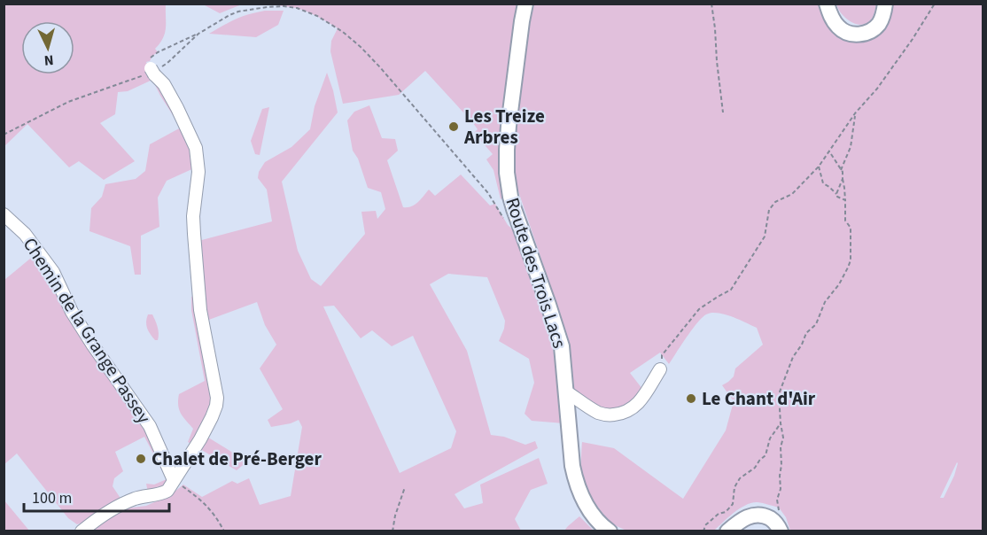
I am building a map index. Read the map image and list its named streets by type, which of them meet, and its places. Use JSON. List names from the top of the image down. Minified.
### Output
{"streets":{"street":["Route des Trois Lacs","Chemin de la Grange Passey"]},"places":["Les Treize Arbres","Le Chant d'Air","Chalet de Pré-Berger"],"scale_bar":"100 m","north":"bottom"}
